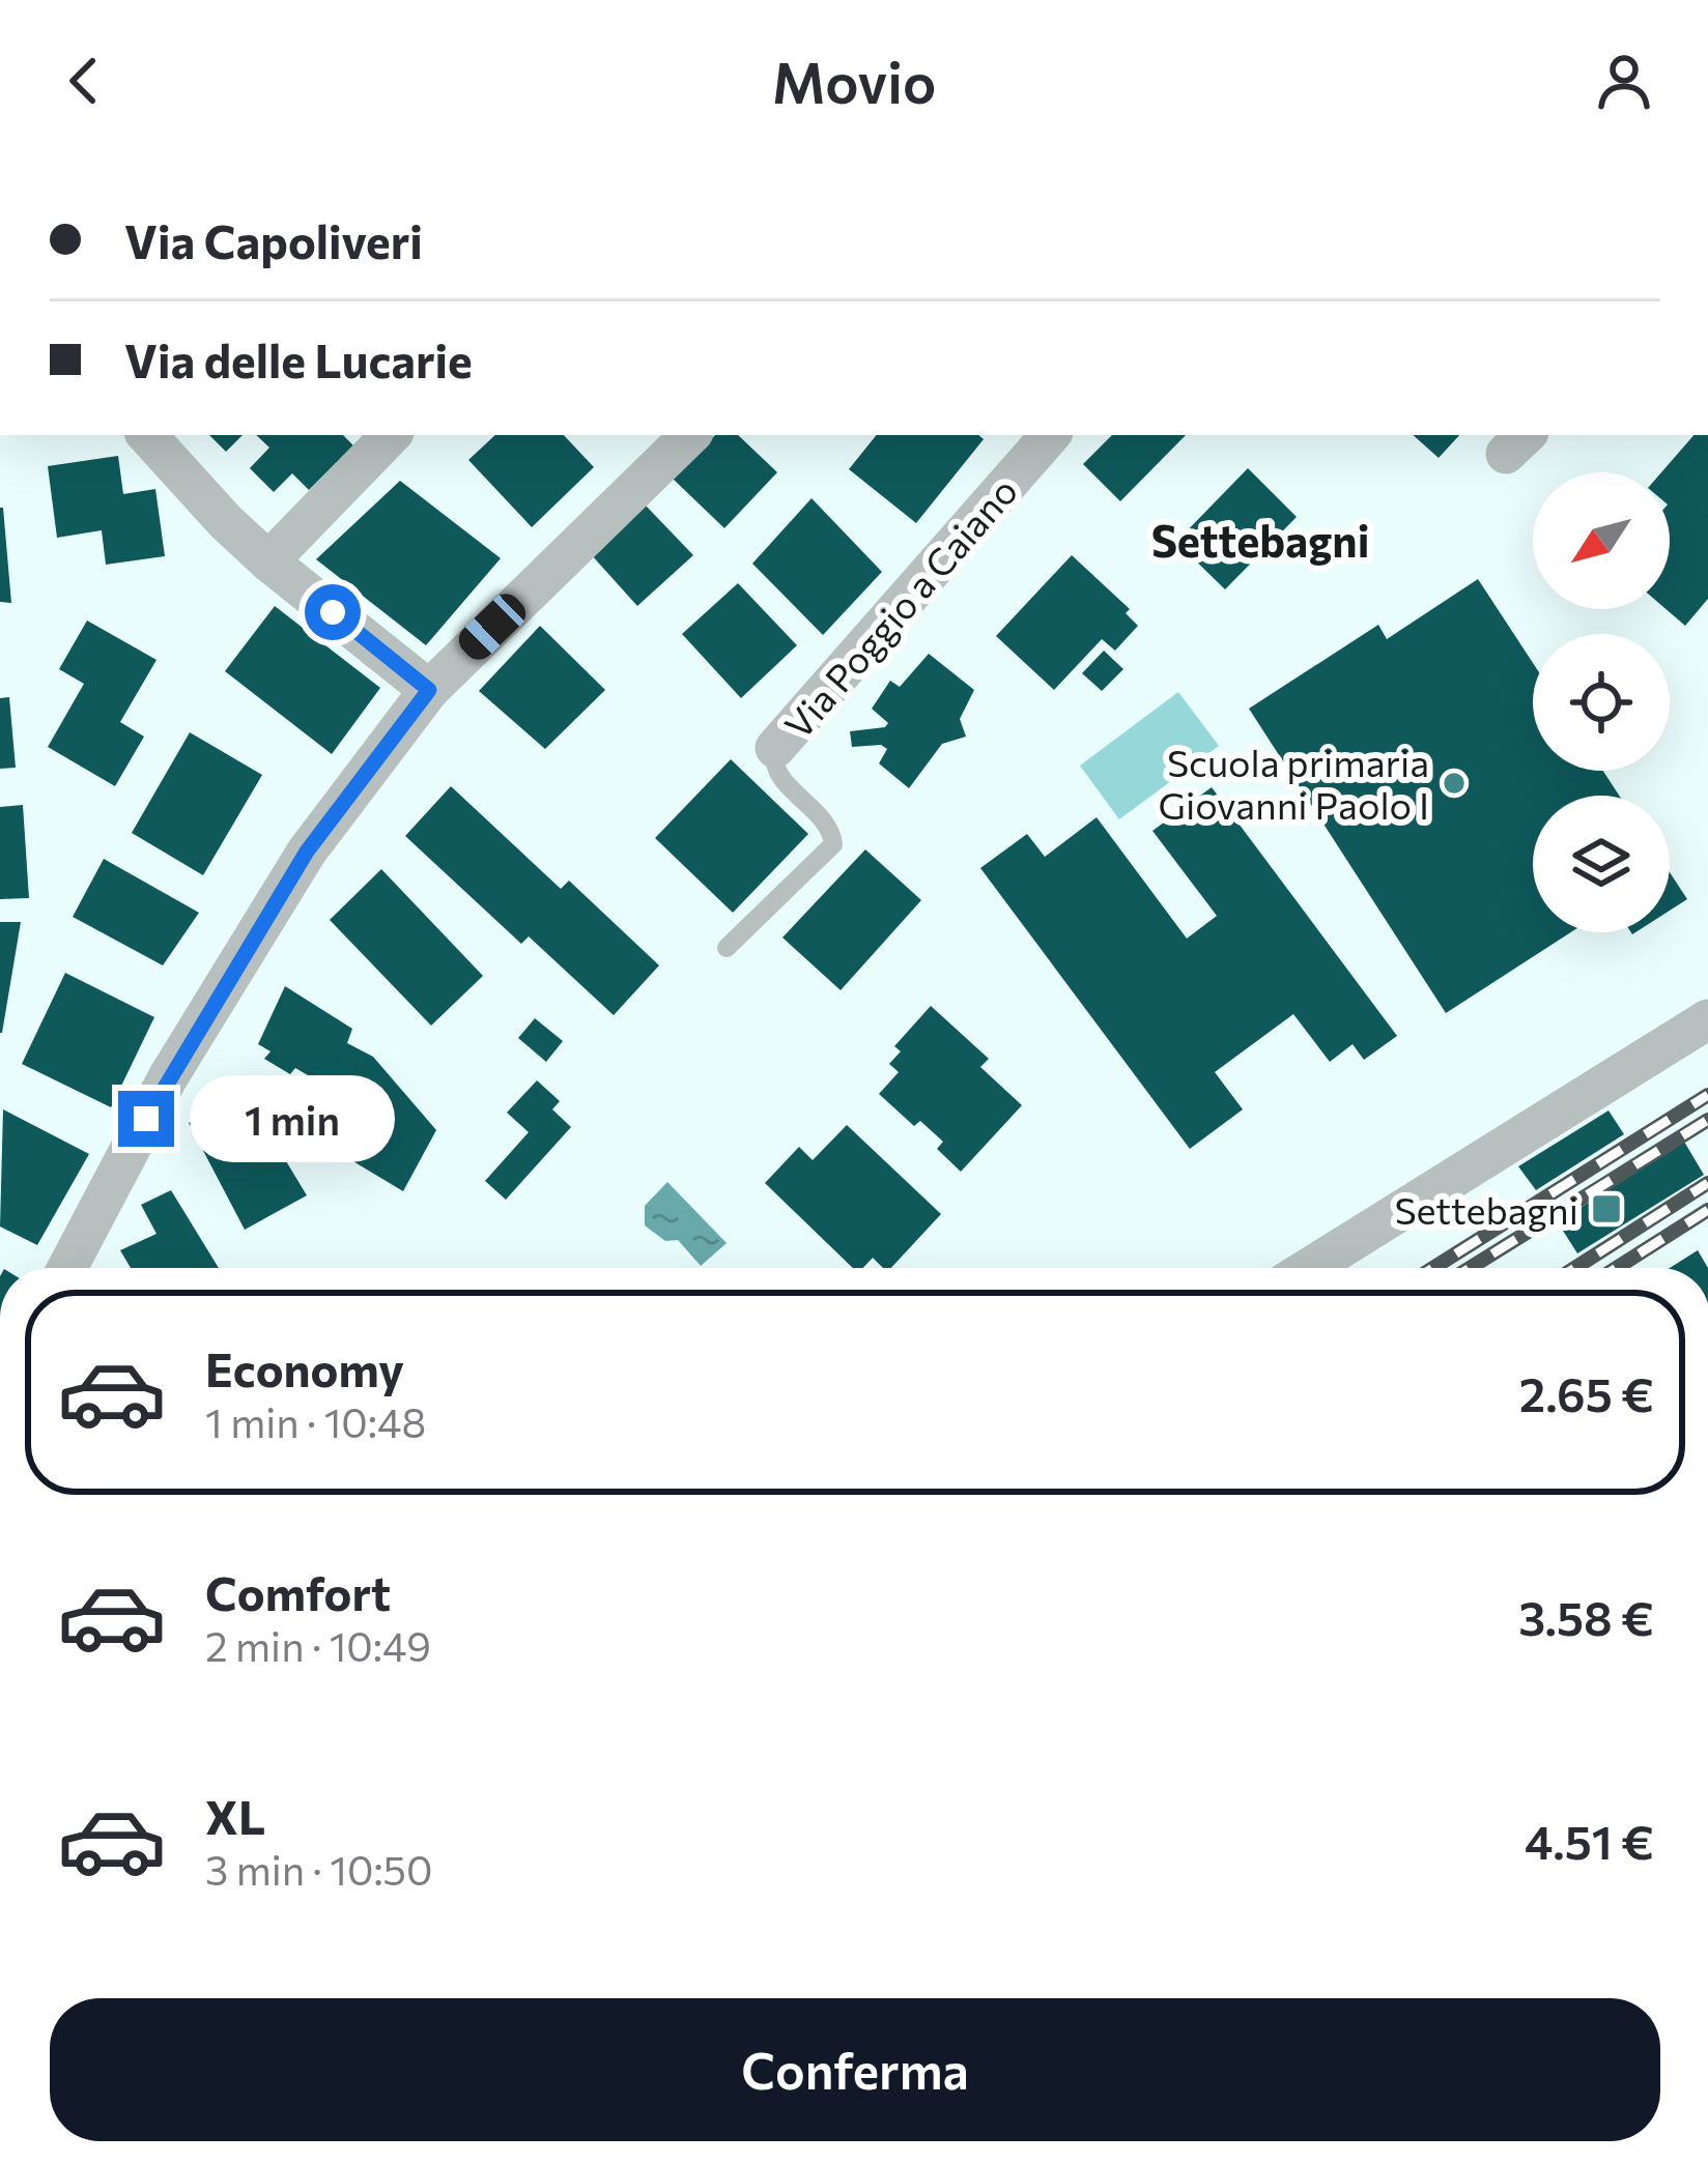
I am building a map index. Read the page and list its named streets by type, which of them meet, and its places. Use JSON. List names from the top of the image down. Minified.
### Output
{"streets":{"street":["Via Poggio a Caiano"]},"districts":["Settebagni"],"places":{"other":["Scuola primaria Giovanni Paolo I"],"transit":["Settebagni"]},"north":"bottom left","page":{"header":"Movio","banner":["Via Capoliveri","Via delle Lucarie"],"bubble":"1 min","list":[{"name":"Economy","note":"1 min · 10:48","value":"2.65 €"},{"name":"Comfort","note":"2 min · 10:49","value":"3.58 €"},{"name":"XL","note":"3 min · 10:50","value":"4.51 €"}],"buttons":"Conferma"}}
